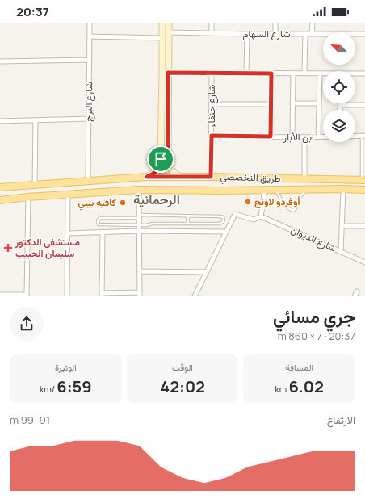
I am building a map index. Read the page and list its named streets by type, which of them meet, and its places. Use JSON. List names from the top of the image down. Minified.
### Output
{"streets":{"main road":["طريق التخصصي"],"street":["شارع السهام","شارع البرج","شارع جنفاء","ابن الأبار","شارع الديوان"]},"crossings":[["شارع البرج","طريق التخصصي"],["شارع جنفاء","ابن الأبار"],["شارع جنفاء","طريق التخصصي"]],"districts":["الرحمانية"],"places":{"other":["أوفردو لاونج","كافيه بيني"],"health":["مستشفى الدكتور سليمان الحبيب"]},"north":"top left","page":{"status":"20:37","heading":["جري مسائي","20:37 · 7 × 860 m"],"stats":[["المسافة","6.02 km"],["الوقت","42:02"],["الوتيرة","6:59 /km"]],"chart":["الارتفاع","91–99 m"]}}
